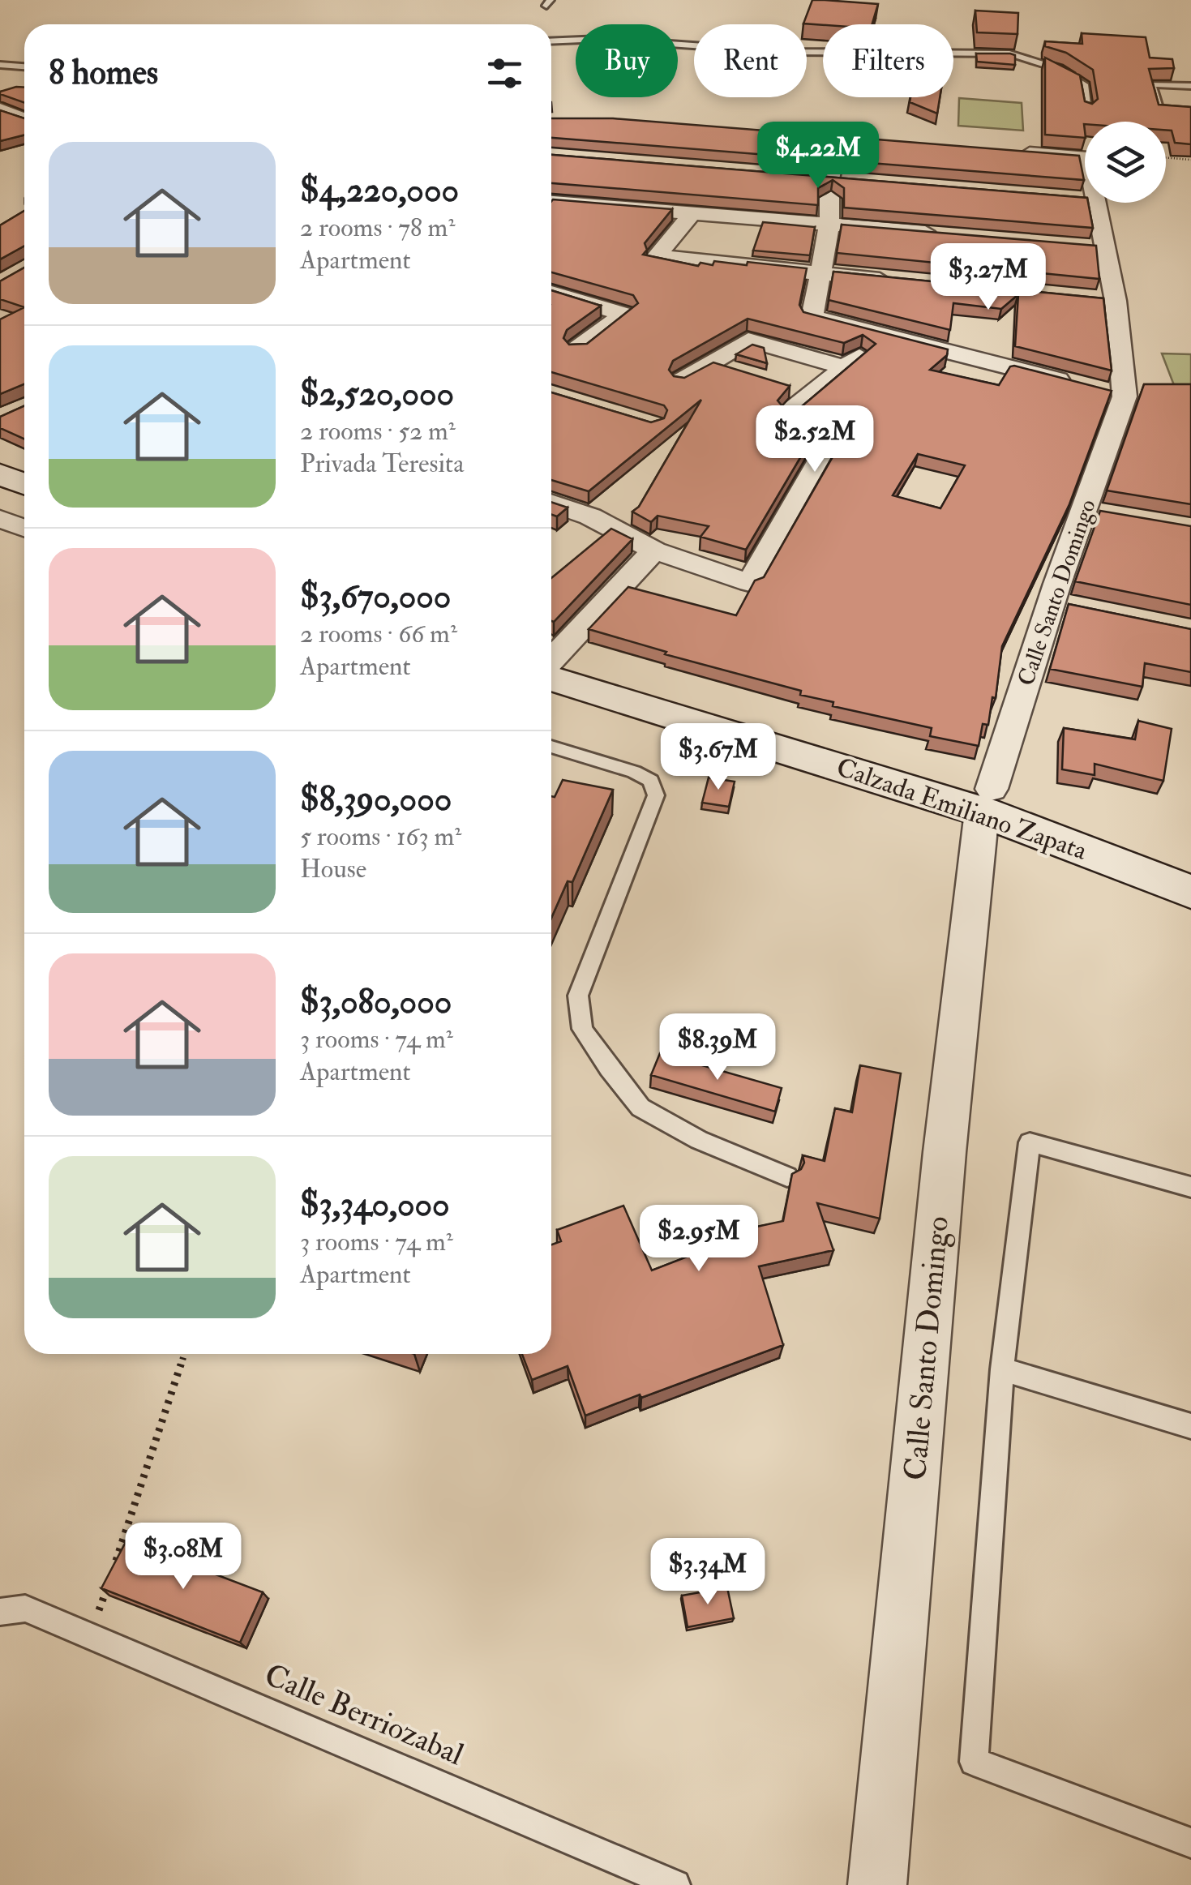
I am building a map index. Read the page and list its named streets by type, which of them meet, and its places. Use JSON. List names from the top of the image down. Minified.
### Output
{"streets":{"main road":["Calzada Emiliano Zapata"],"street":["Calle Santo Domingo"],"lane":["Calle Berriozabal"]},"crossings":[["Calle Santo Domingo","Calzada Emiliano Zapata"]],"page":{"chip":["Buy","Rent","Filters"],"heading":"8 homes","price":["$4.22M","$3.27M","$2.52M","$3.67M","$8.39M","$2.95M","$3.08M","$3.34M"],"list":[{"name":"$4,220,000","note":"2 rooms · 78 m² · Apartment"},{"name":"$2,520,000","note":"2 rooms · 52 m² · Privada Teresita"},{"name":"$3,670,000","note":"2 rooms · 66 m² · Apartment"},{"name":"$8,390,000","note":"5 rooms · 163 m² · House"},{"name":"$3,080,000","note":"3 rooms · 74 m² · Apartment"},{"name":"$3,340,000","note":"3 rooms · 74 m² · Apartment"}]}}
